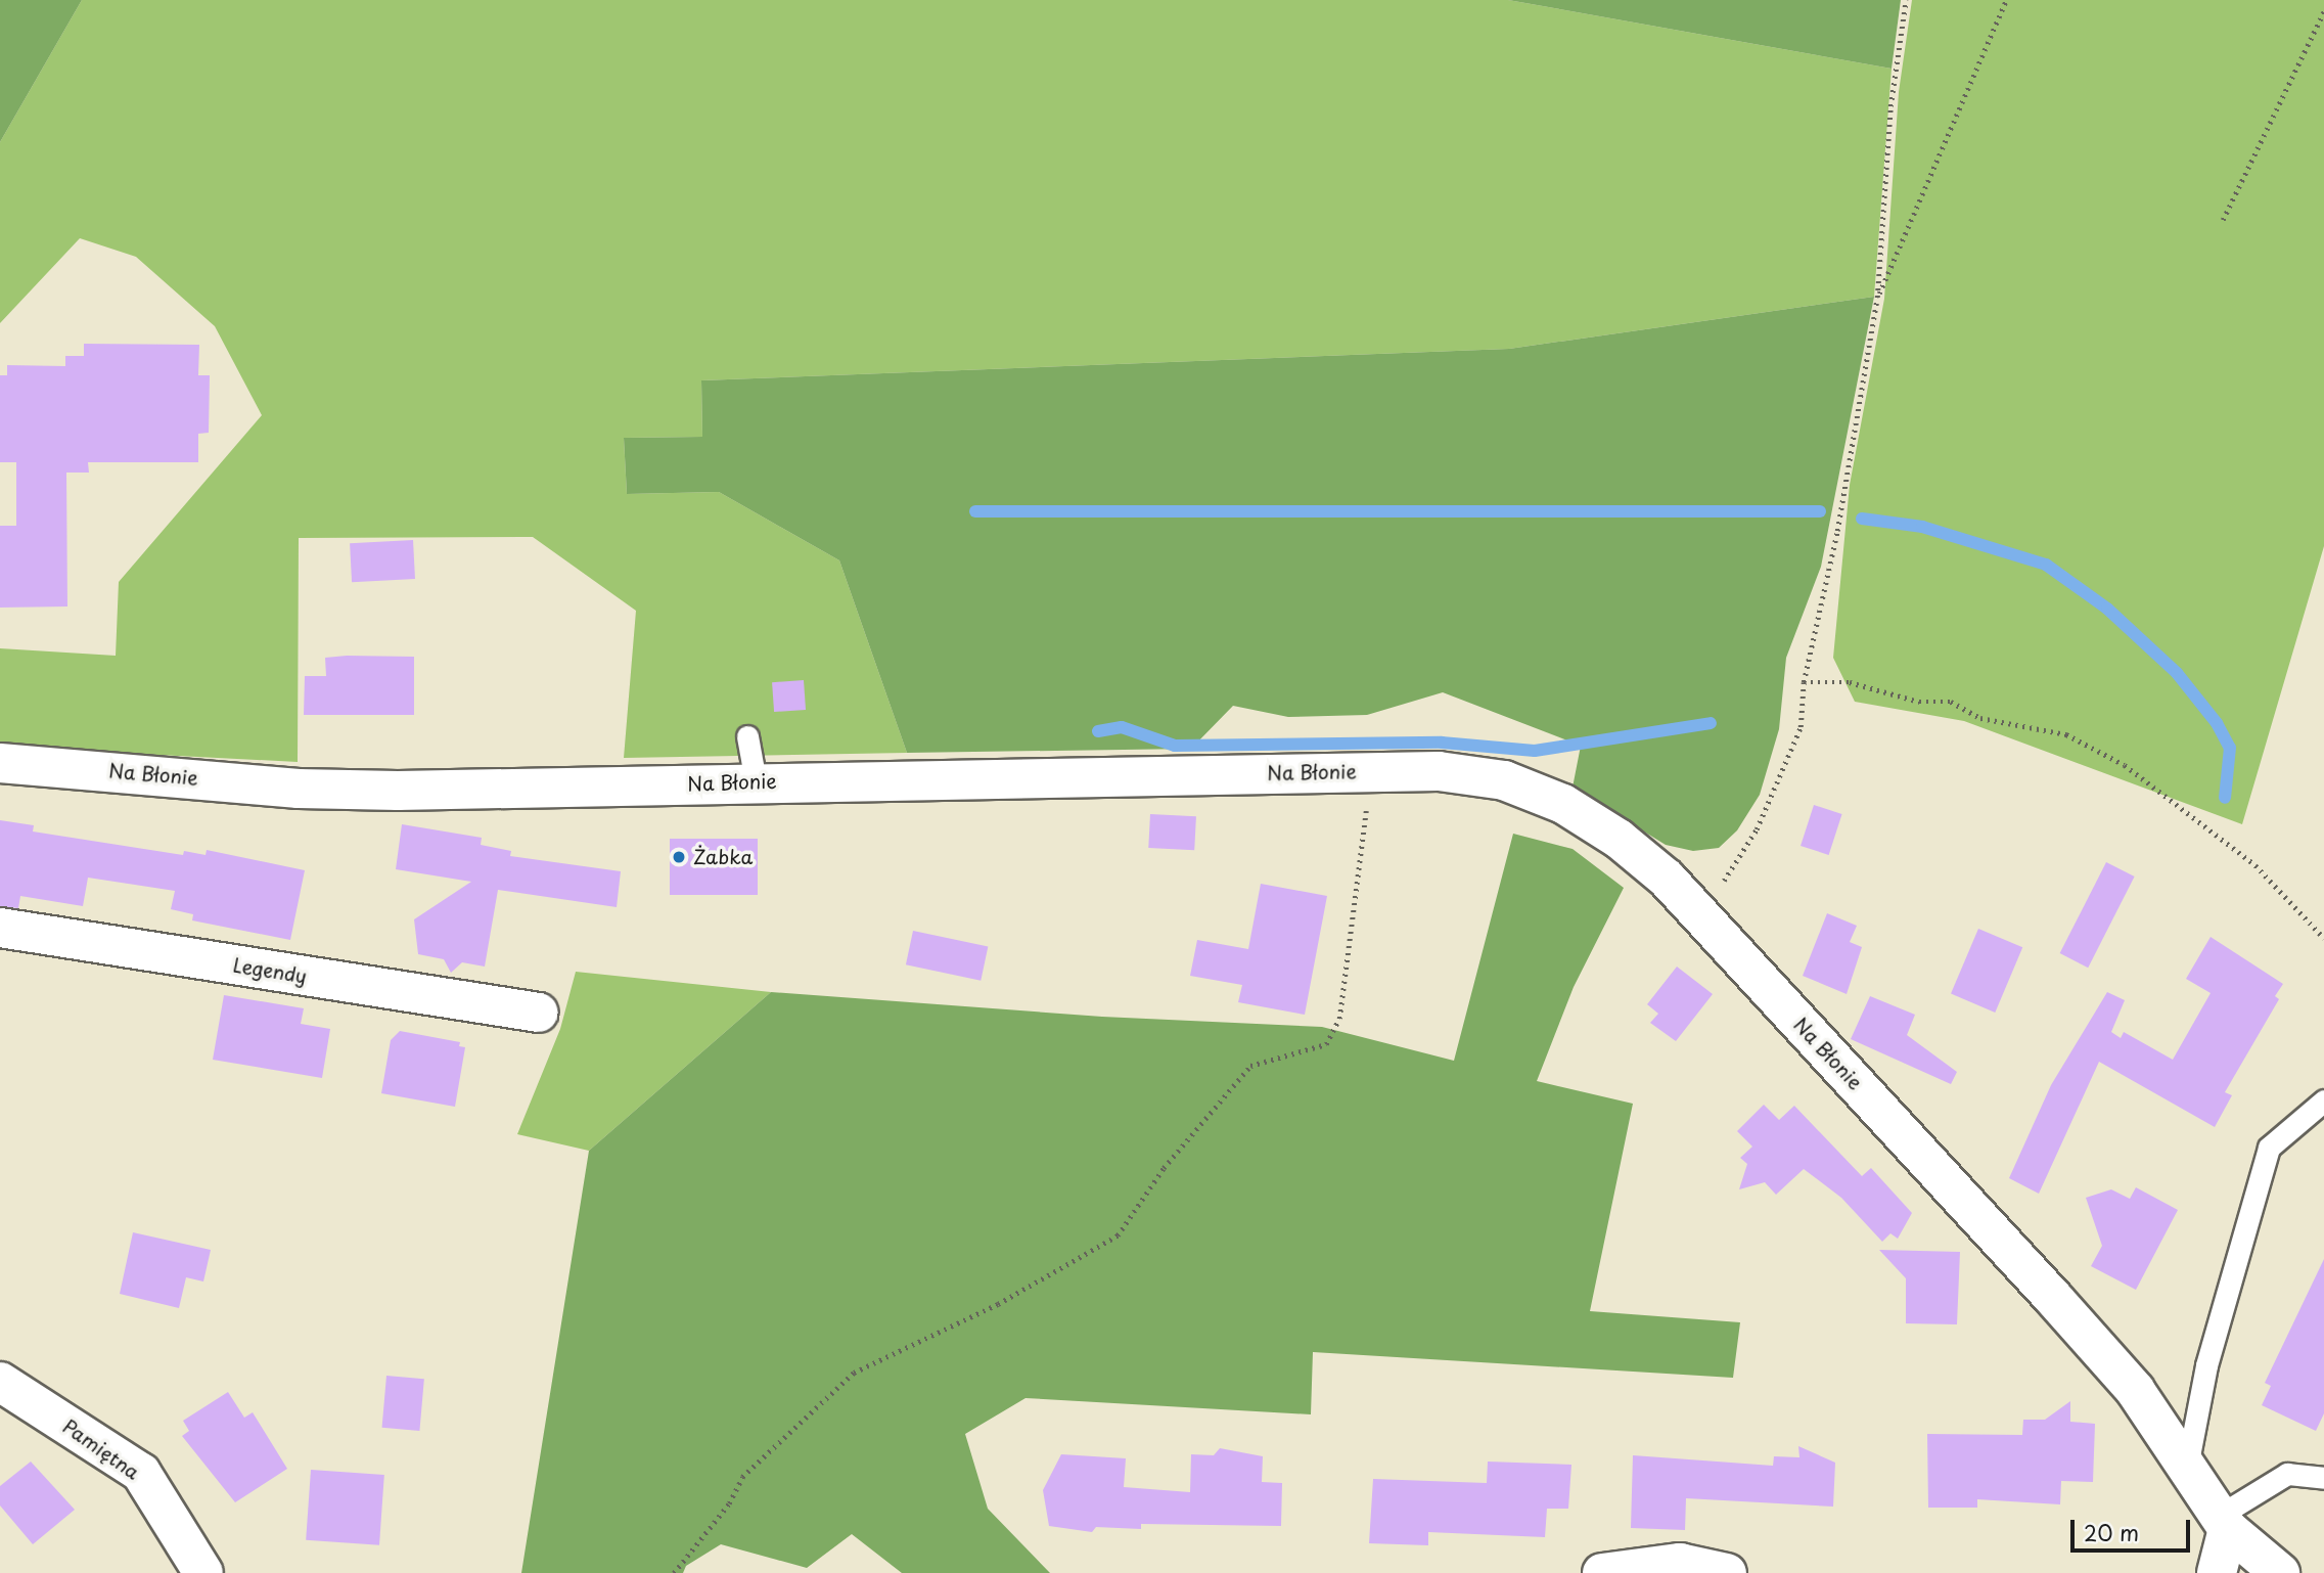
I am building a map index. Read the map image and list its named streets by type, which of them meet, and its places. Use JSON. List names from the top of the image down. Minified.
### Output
{"streets":{"street":["Na Błonie","Legendy","Pamiętna"]},"places":["Żabka"],"scale_bar":"20 m"}
